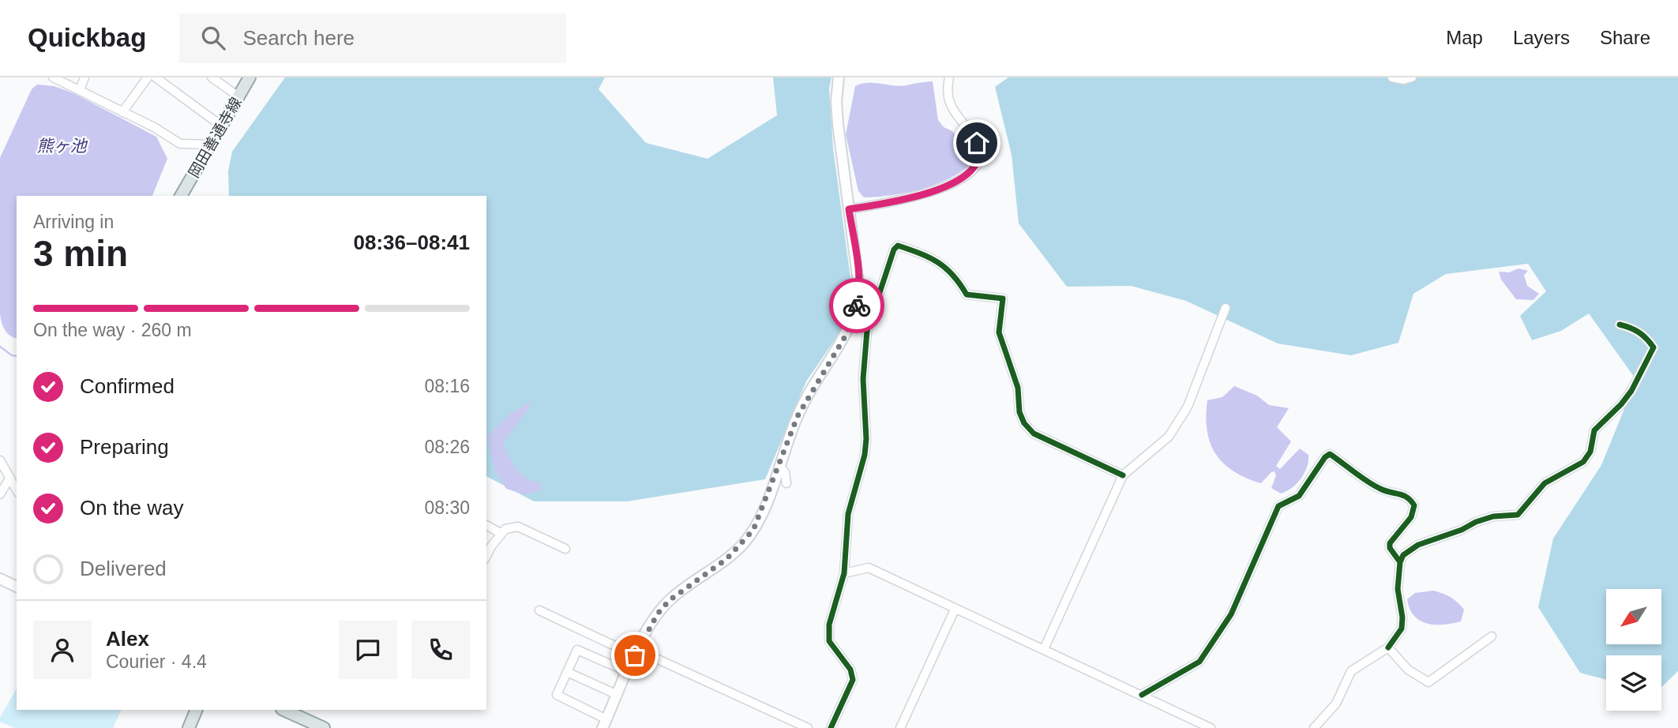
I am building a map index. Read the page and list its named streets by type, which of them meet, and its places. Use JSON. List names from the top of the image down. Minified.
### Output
{"streets":{"main road":["岡田善通寺線"]},"water":["熊ヶ池"],"north":"bottom left","page":{"header":"Quickbag","search":"Search here","nav":["Map","Layers","Share"],"heading":["3 min","Arriving in","08:36–08:41"],"panel":["Alex","Courier · 4.4"],"bar":"On the way · 260 m","list":[["Confirmed","08:16"],["Preparing","08:26"],["On the way","08:30"],"Delivered"]}}
